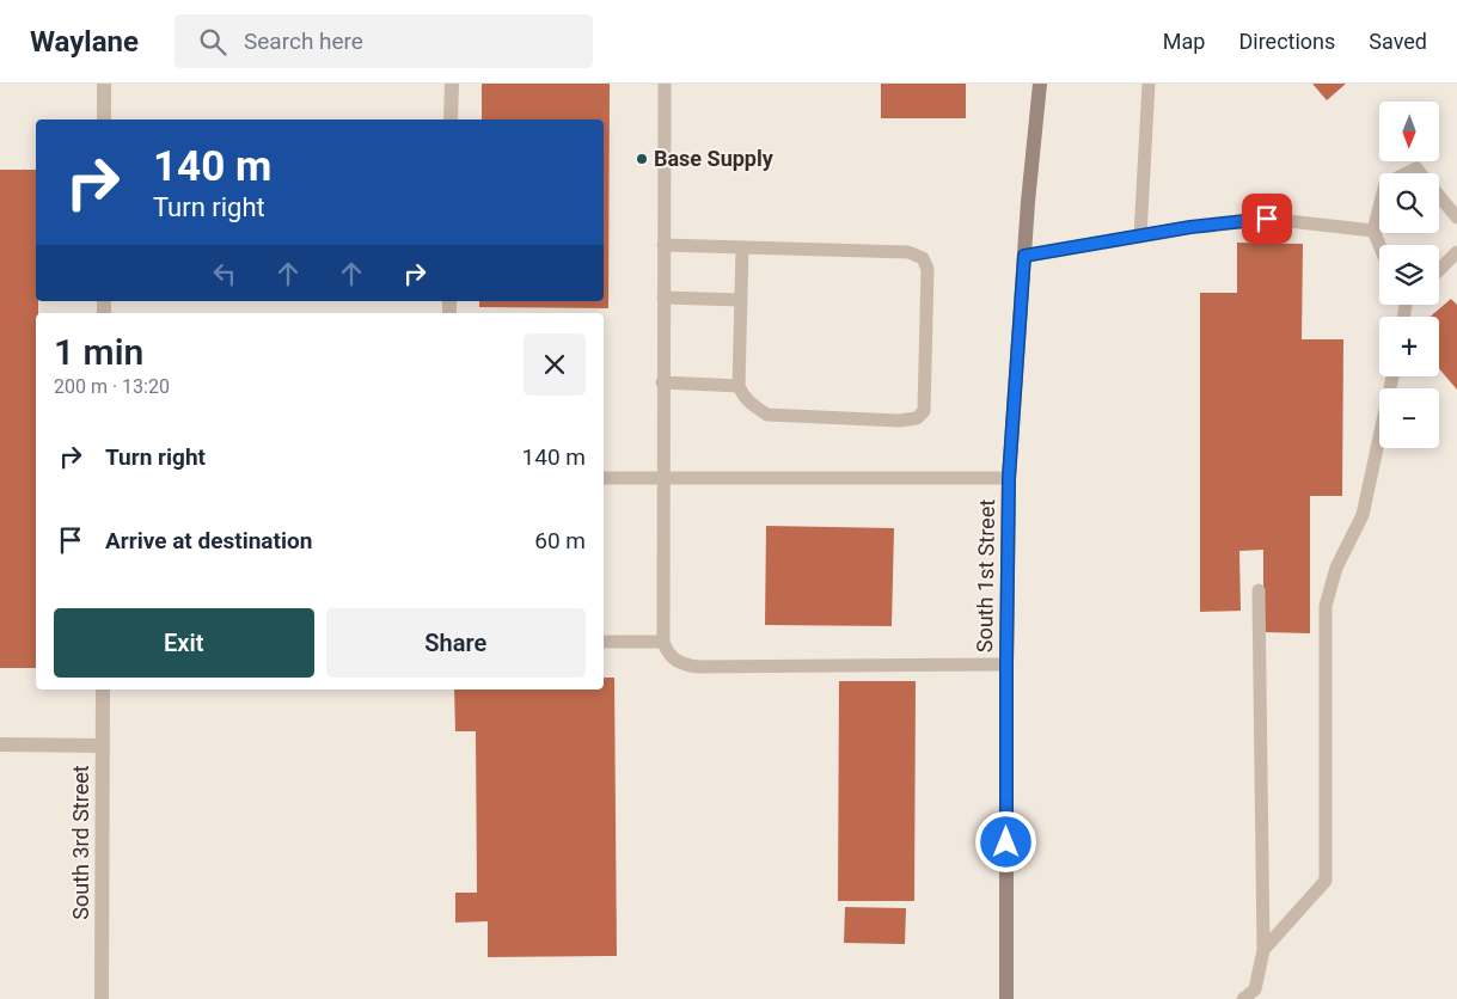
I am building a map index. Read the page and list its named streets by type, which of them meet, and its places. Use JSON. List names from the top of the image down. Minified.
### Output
{"streets":{"street":["South 1st Street","South 3rd Street"]},"places":["Base Supply"],"north":"bottom","page":{"header":"Waylane","search":"Search here","nav":["Map","Directions","Saved"],"map_buttons":["+","−"],"turn":["140 m","Turn right"],"heading":["1 min","200 m · 13:20"],"list":[{"name":"Turn right","value":"140 m"},{"name":"Arrive at destination","value":"60 m"}],"buttons":["Exit","Share"]}}
